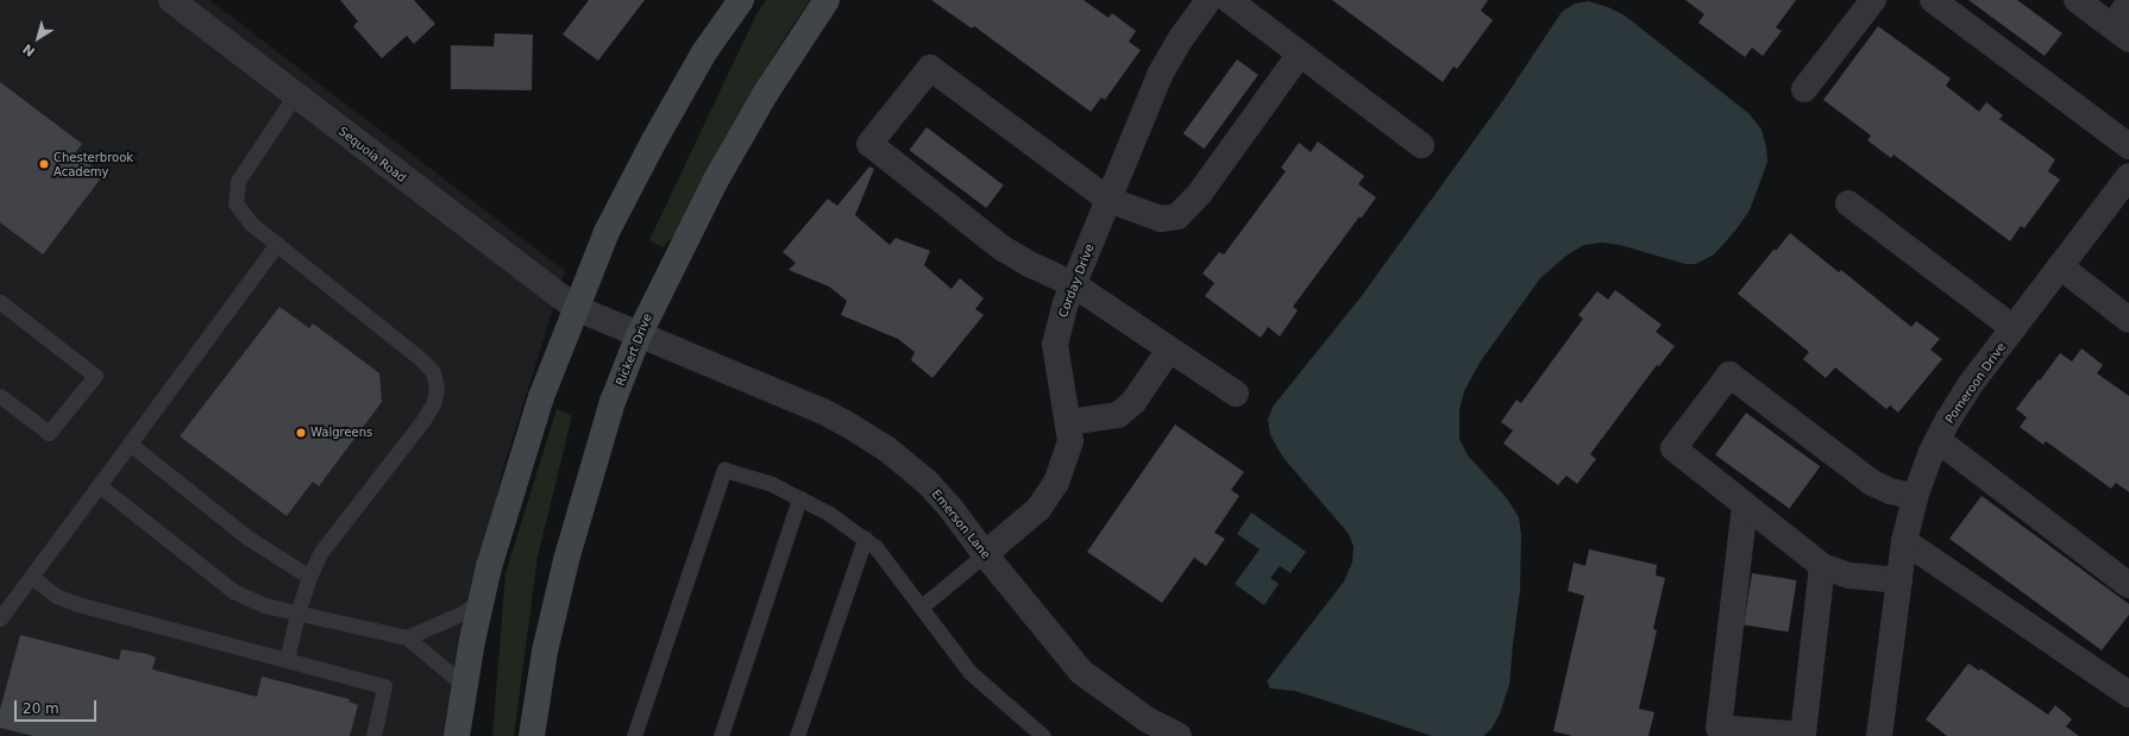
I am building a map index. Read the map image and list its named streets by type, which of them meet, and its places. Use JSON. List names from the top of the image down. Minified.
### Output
{"streets":{"street":["Sequoia Road","Corday Drive","Rickert Drive","Pomeroon Drive","Emerson Lane"]},"crossings":[["Sequoia Road","Emerson Lane"],["Corday Drive","Emerson Lane"],["Rickert Drive","Emerson Lane"]],"places":["Chesterbrook Academy","Walgreens"],"scale_bar":"20 m","north":"bottom left"}
